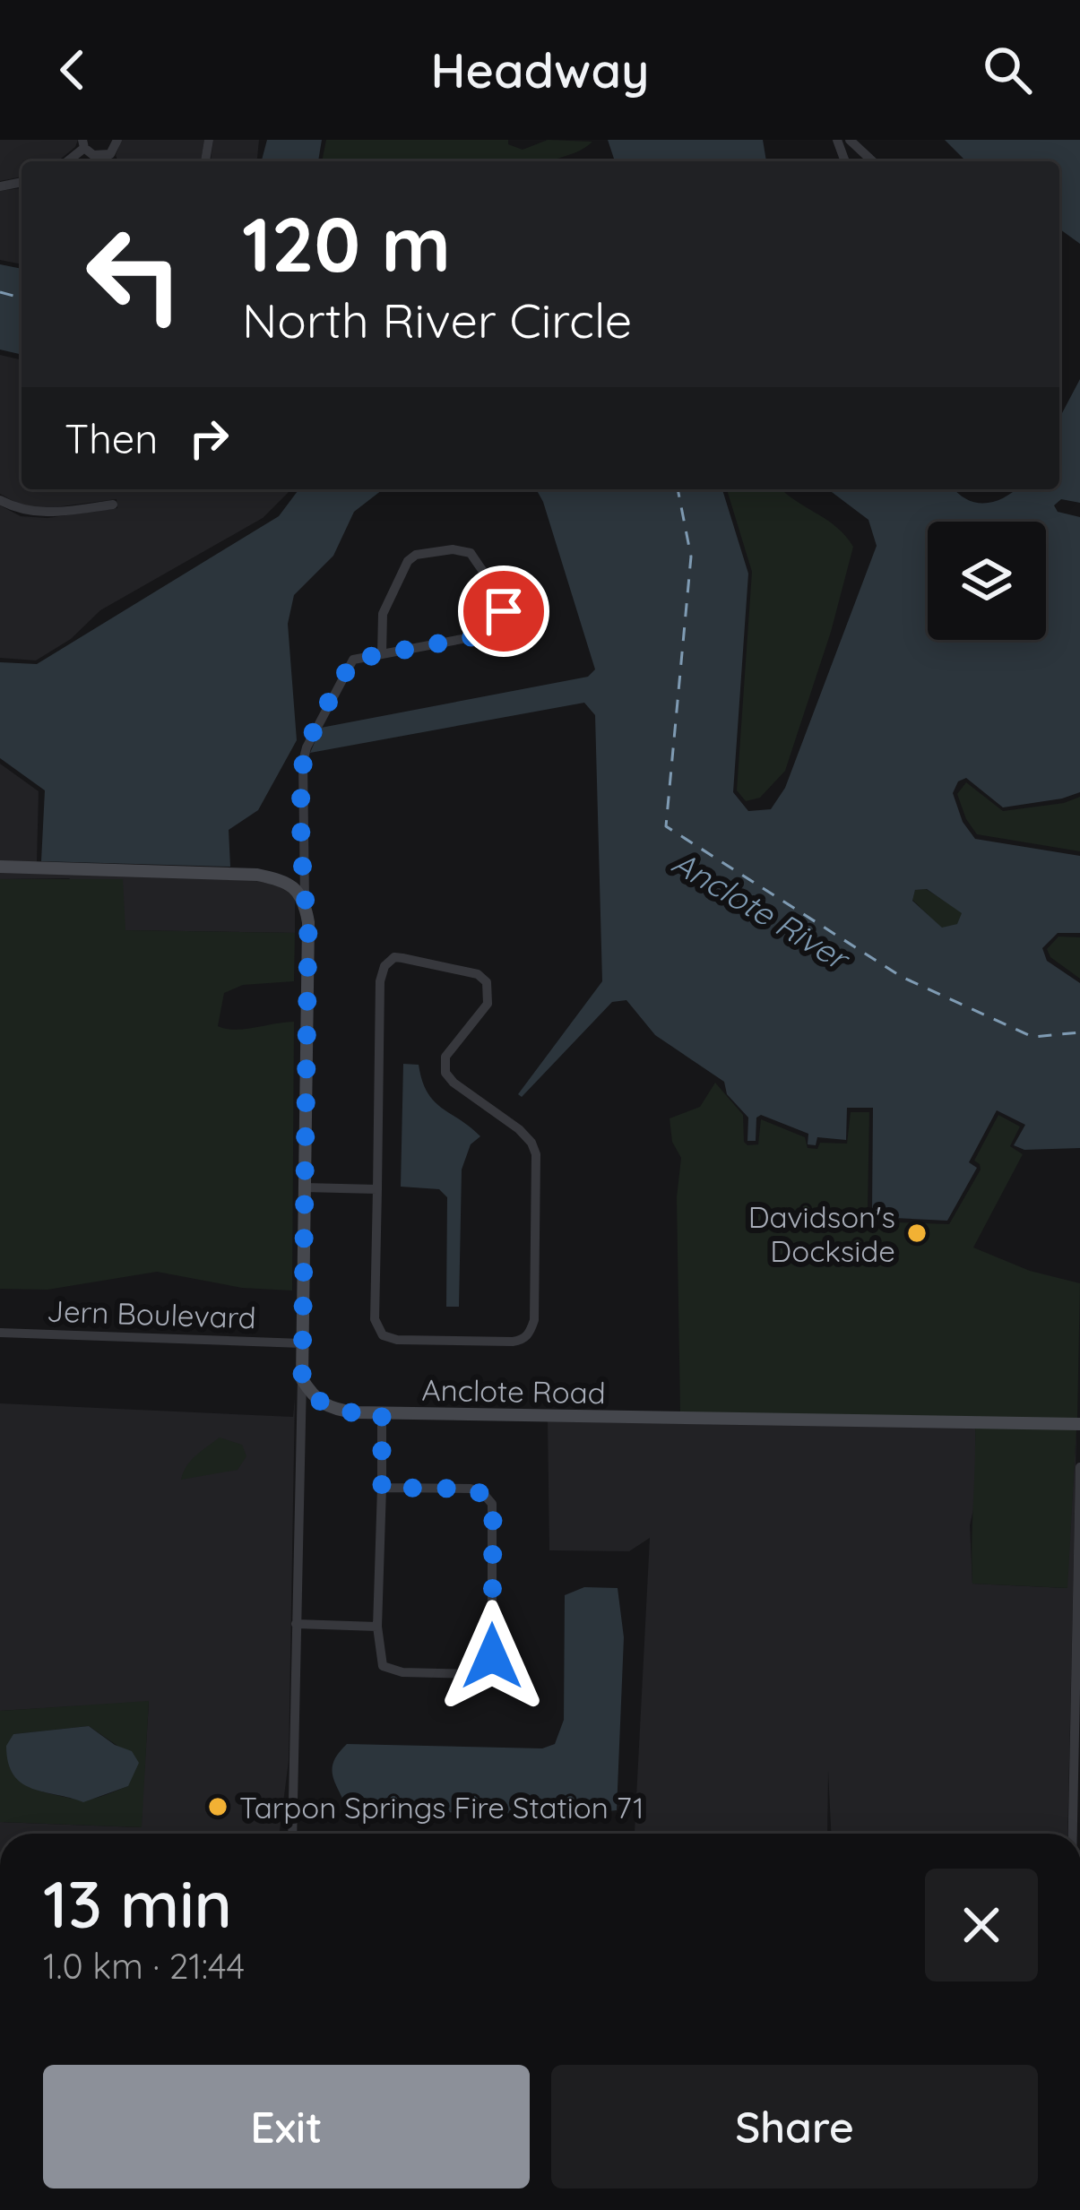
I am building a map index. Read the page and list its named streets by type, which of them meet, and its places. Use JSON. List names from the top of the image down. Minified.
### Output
{"streets":{"street":["Jern Boulevard","Anclote Road"]},"water":["Anclote River"],"places":["Davidson's Dockside","Tarpon Springs Fire Station 71"],"page":{"header":"Headway","turn":["120 m","North River Circle"],"then":"Then","heading":["13 min","1.0 km · 21:44"],"buttons":["Exit","Share"]}}
